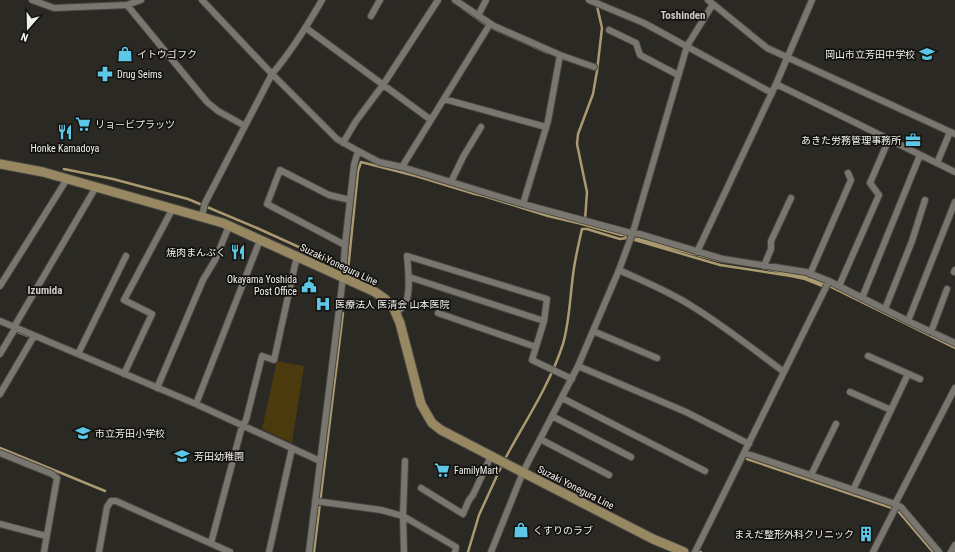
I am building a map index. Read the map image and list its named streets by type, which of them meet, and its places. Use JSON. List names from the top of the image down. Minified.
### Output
{"streets":{"main road":["Suzaki Yonegura Line"]},"districts":["Toshinden","Izumida"],"places":{"shop":["イトウゴフク","くすりのラブ"],"school or university":["岡山市立芳田中学校","市立芳田小学校","芳田幼稚園"],"pharmacy":["Drug Seims"],"supermarket":["リョービプラッツ","FamilyMart"],"restaurant":["Honke Kamadoya","焼肉まんぷく"],"office":["あきた労務管理事務所"],"public building":["Okayama Yoshida Post Office"],"hospital":["医療法人 医清会 山本医院"],"building":["まえだ整形外科クリニック"]},"north":"bottom"}
